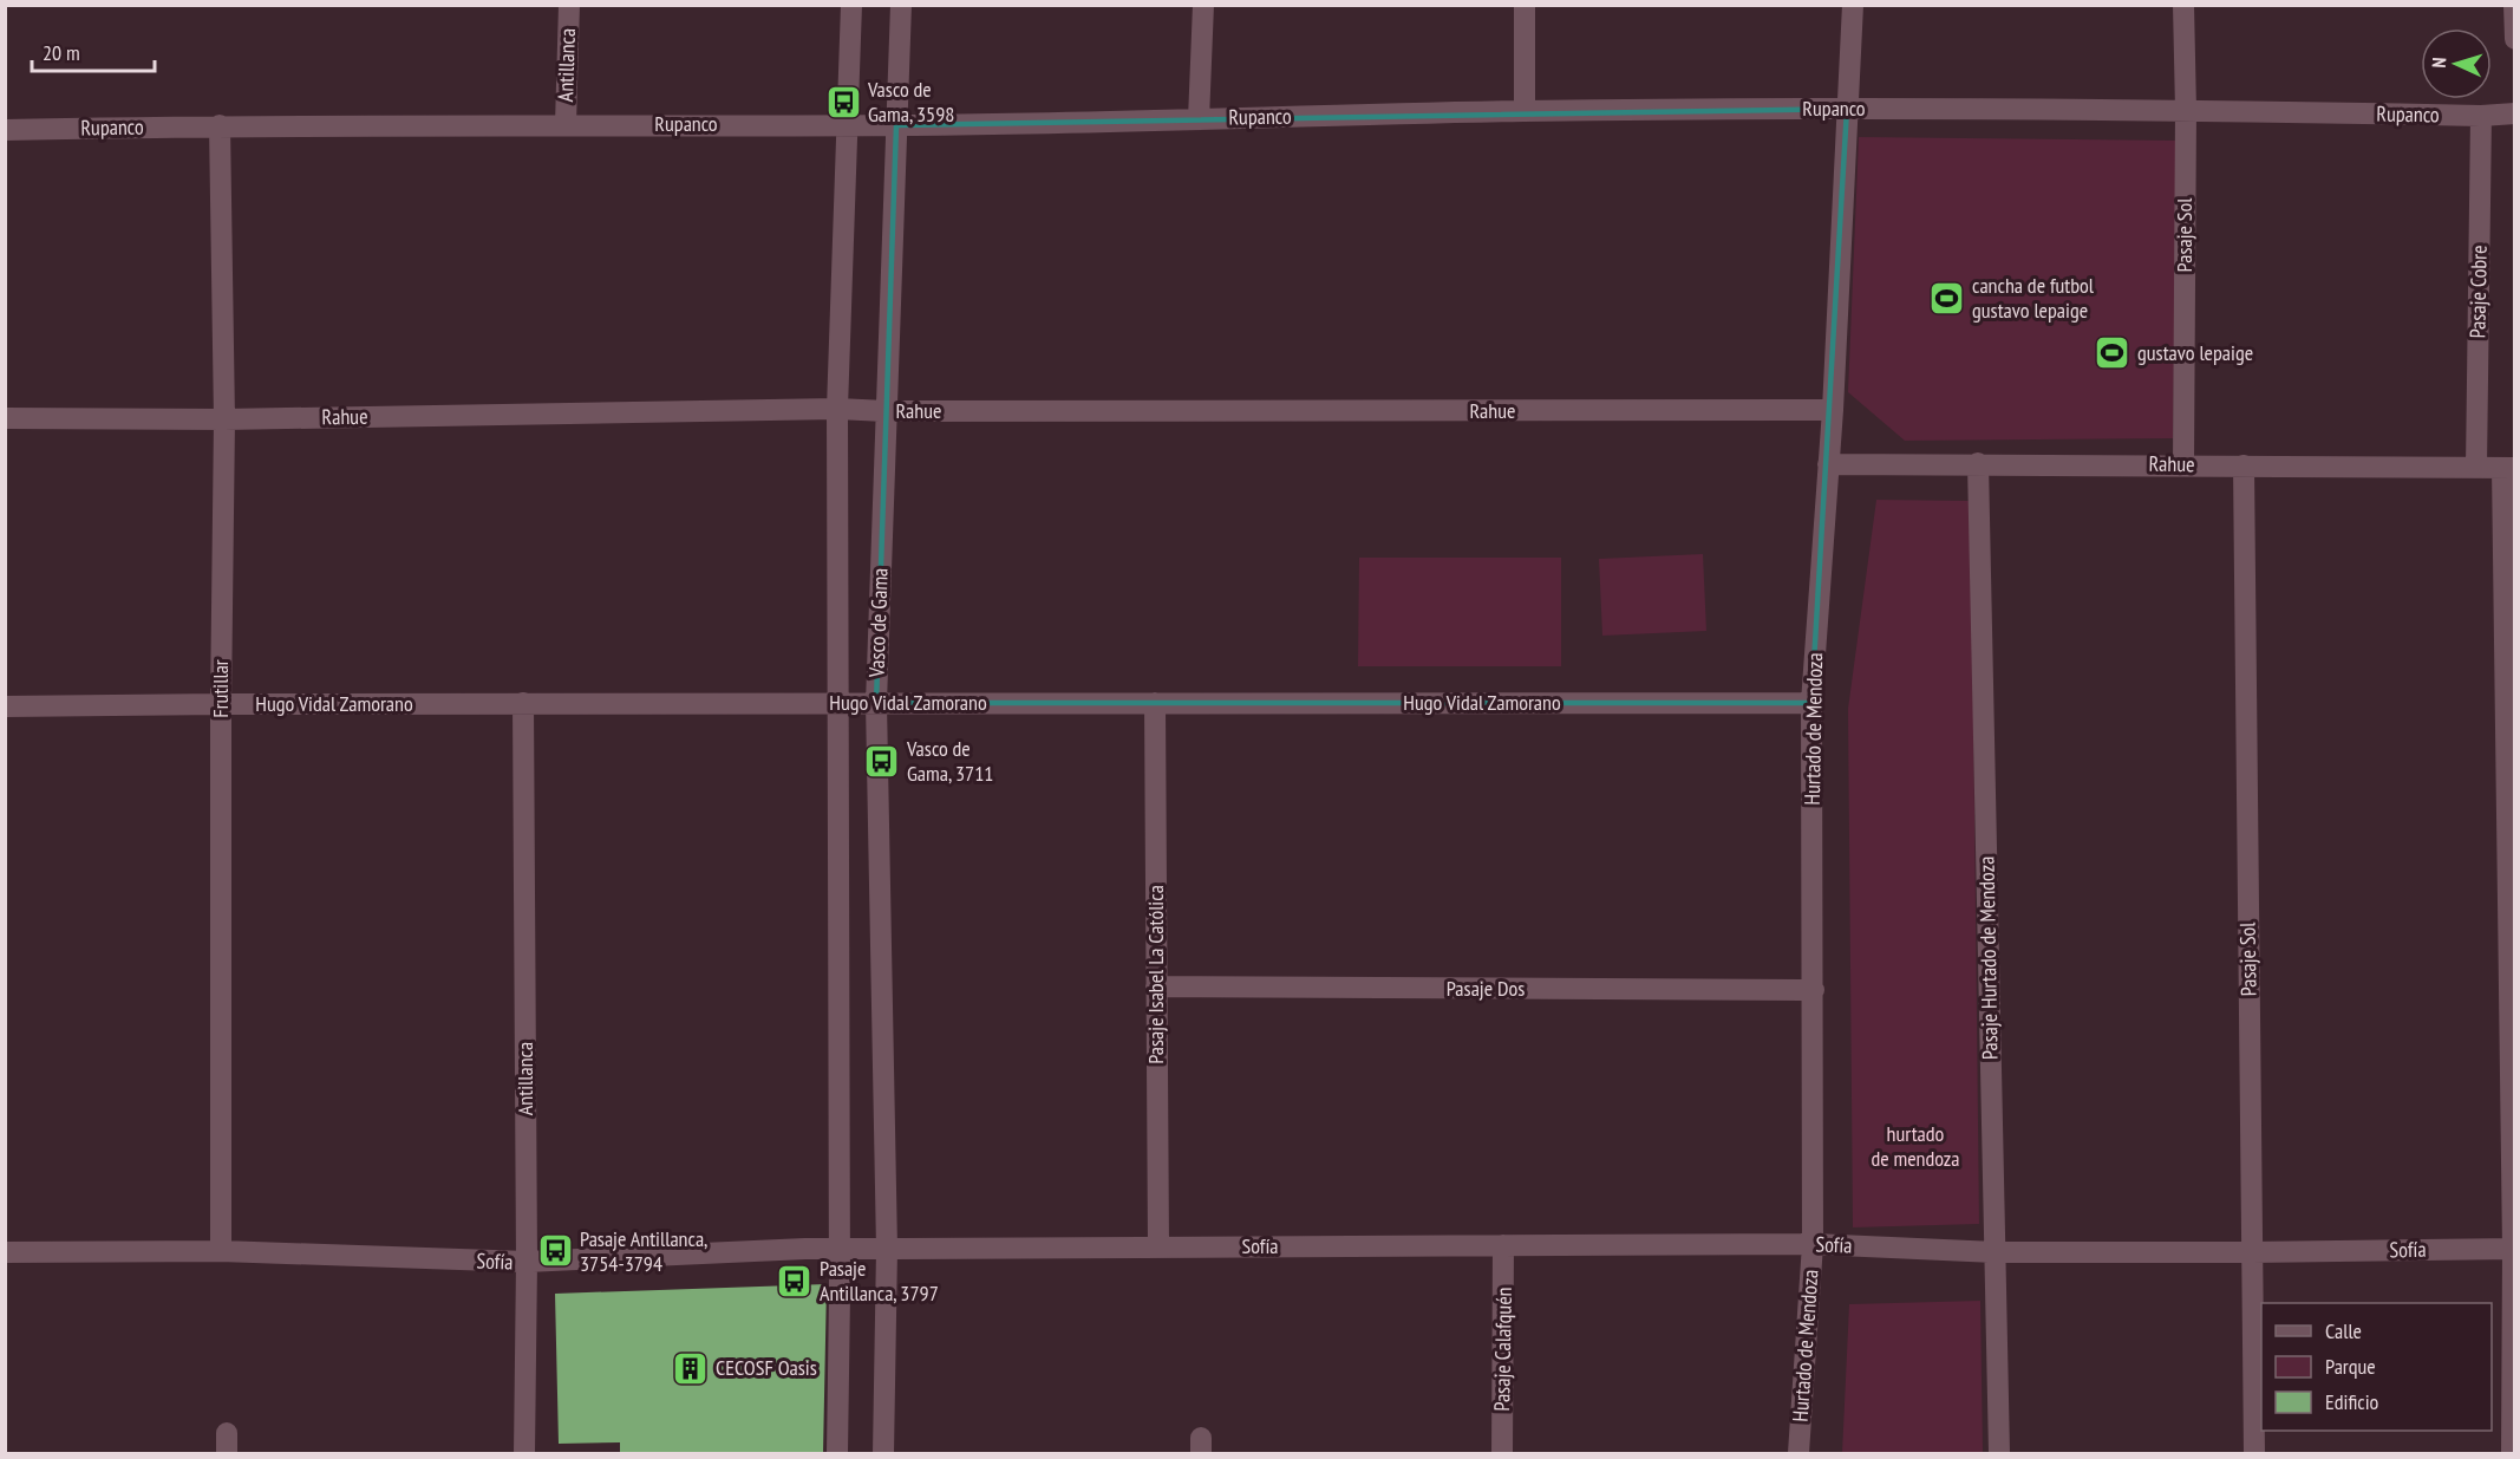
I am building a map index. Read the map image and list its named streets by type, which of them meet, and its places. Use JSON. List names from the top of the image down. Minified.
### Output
{"streets":{"street":["Antillanca","Rupanco","Pasaje Sol","Pasaje Cobre","Rahue","Vasco de Gama","Frutillar","Hugo Vidal Zamorano","Hurtado de Mendoza","Pasaje Hurtado de Mendoza","Pasaje Isabel La Católica","Pasaje Dos","Sofía","Pasaje Calafquén"]},"crossings":[["Antillanca","Rupanco"],["Antillanca","Hugo Vidal Zamorano"],["Antillanca","Sofía"],["Rupanco","Pasaje Sol"],["Rupanco","Pasaje Cobre"],["Rupanco","Vasco de Gama"],["Rupanco","Frutillar"],["Rupanco","Hurtado de Mendoza"],["Pasaje Sol","Rahue"],["Pasaje Sol","Sofía"],["Pasaje Cobre","Rahue"],["Rahue","Vasco de Gama"],["Rahue","Frutillar"],["Rahue","Hurtado de Mendoza"],["Rahue","Pasaje Hurtado de Mendoza"],["Vasco de Gama","Hugo Vidal Zamorano"],["Vasco de Gama","Sofía"],["Frutillar","Hugo Vidal Zamorano"],["Frutillar","Sofía"],["Hugo Vidal Zamorano","Hurtado de Mendoza"],["Hugo Vidal Zamorano","Pasaje Isabel La Católica"],["Hurtado de Mendoza","Pasaje Dos"],["Hurtado de Mendoza","Sofía"],["Pasaje Hurtado de Mendoza","Sofía"],["Pasaje Isabel La Católica","Pasaje Dos"],["Pasaje Isabel La Católica","Sofía"],["Sofía","Pasaje Calafquén"]],"parks":["hurtado de mendoza"],"places":{"bus stop":["Vasco de Gama, 3598","Vasco de Gama, 3711","Pasaje Antillanca, 3754-3794","Pasaje Antillanca, 3797"],"sports":["cancha de futbol gustavo lepaige","gustavo lepaige"],"building":["CECOSF Oasis"]},"legend":["Calle","Parque","Edificio"],"scale_bar":"20 m","north":"left"}
